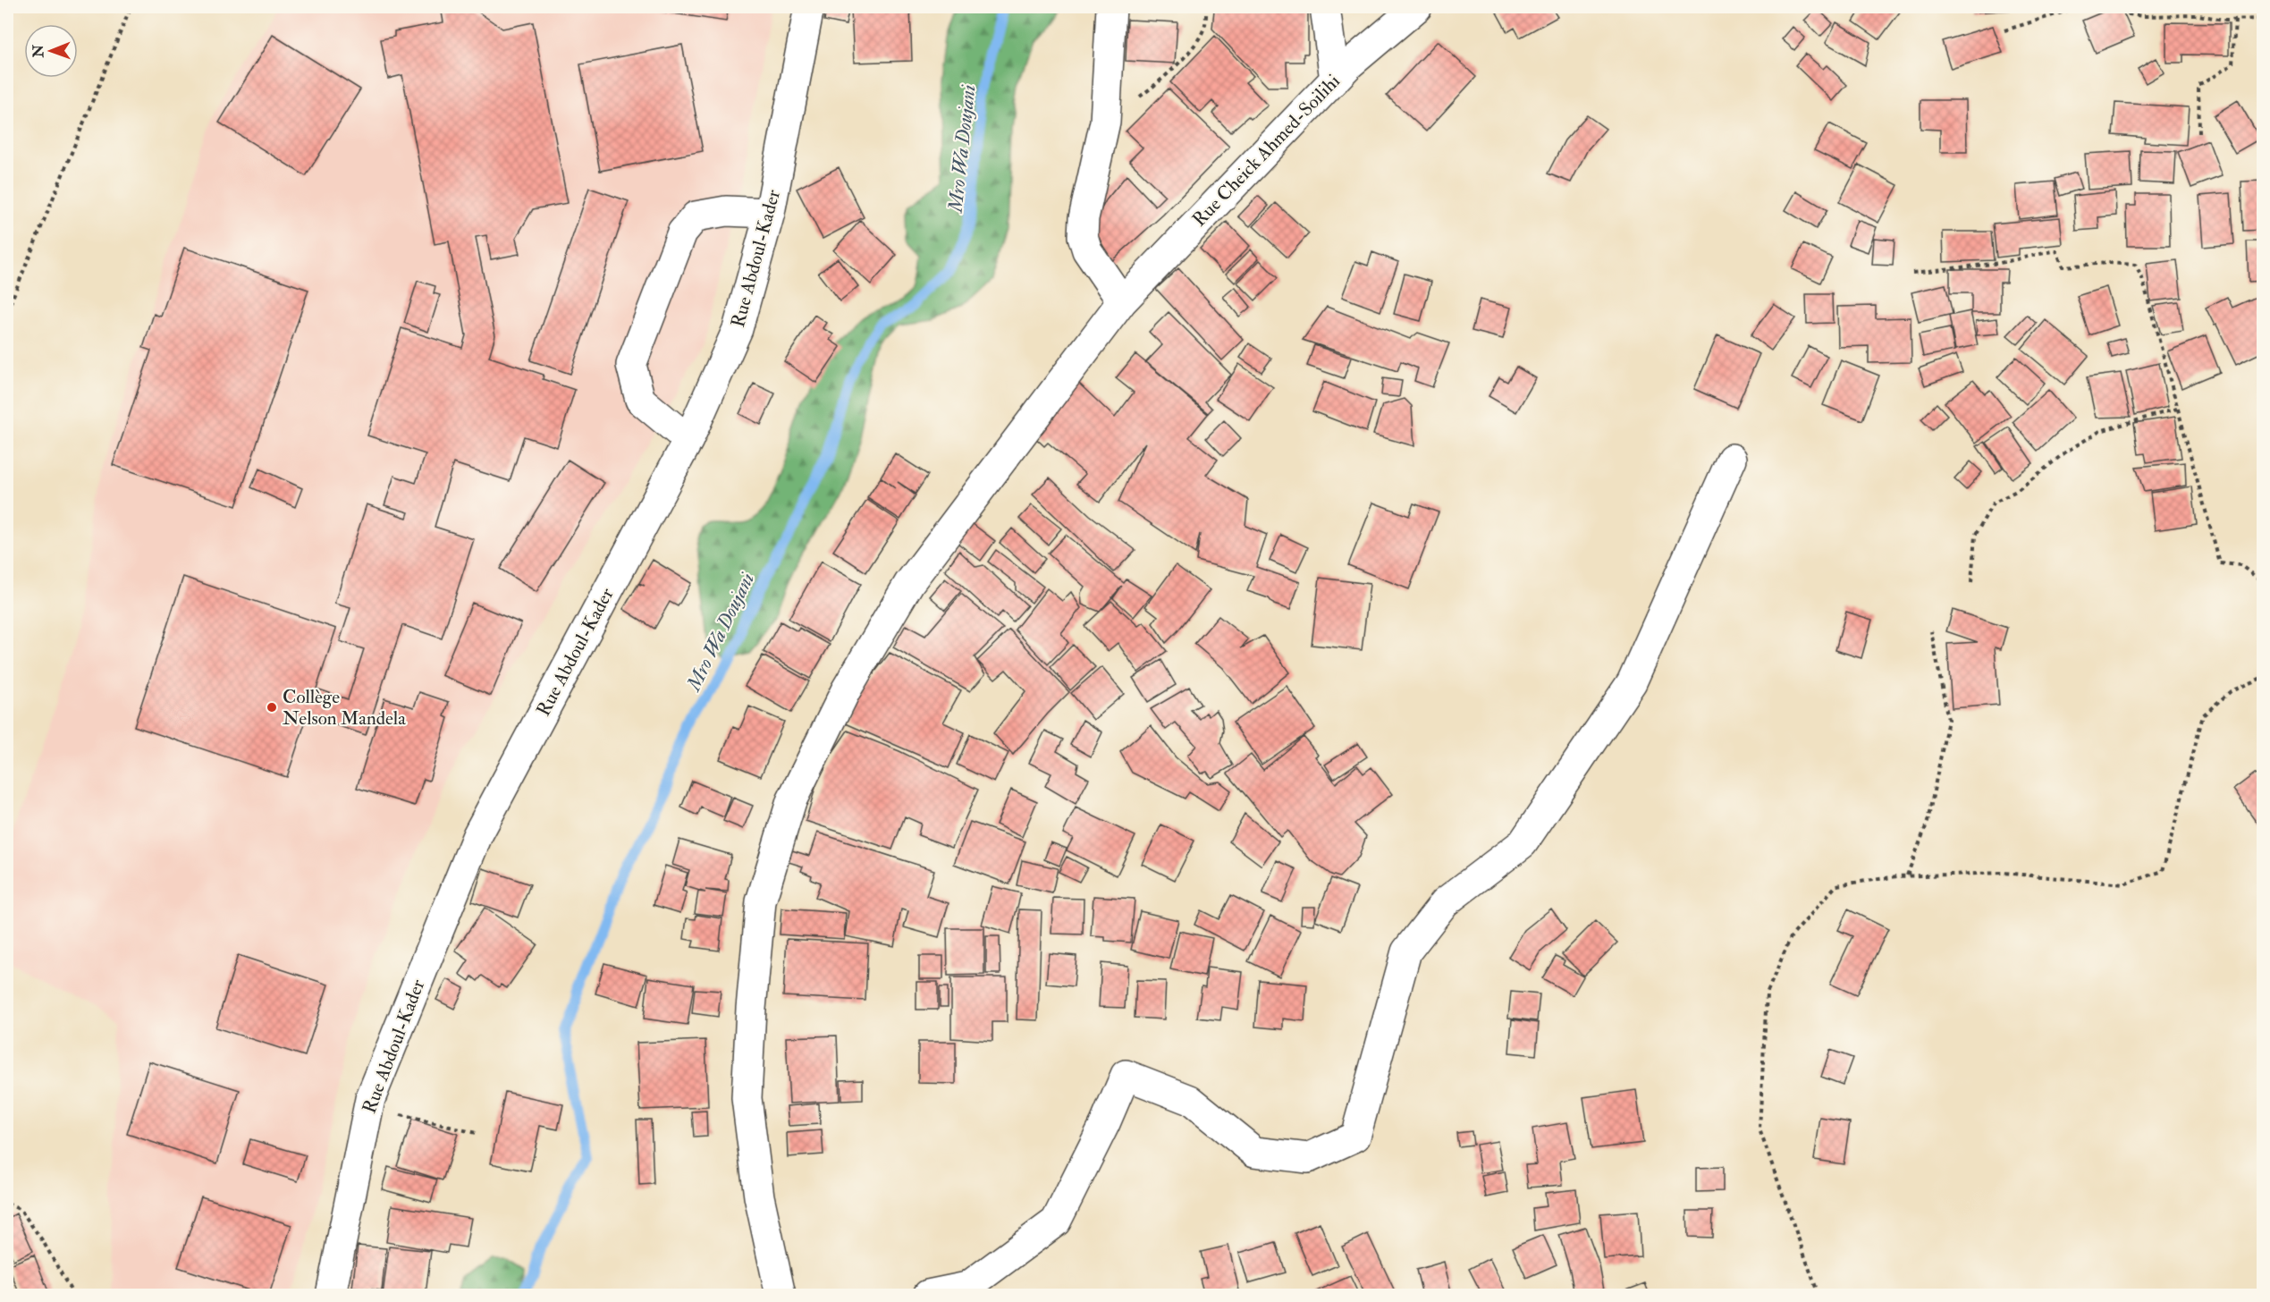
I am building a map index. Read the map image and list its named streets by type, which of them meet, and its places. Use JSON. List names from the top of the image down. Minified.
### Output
{"streets":{"street":["Rue Cheick Ahmed-Soilihi","Rue Abdoul-Kader"]},"water":["Mro Wa Doujani"],"places":["Collège Nelson Mandela"],"north":"left"}
